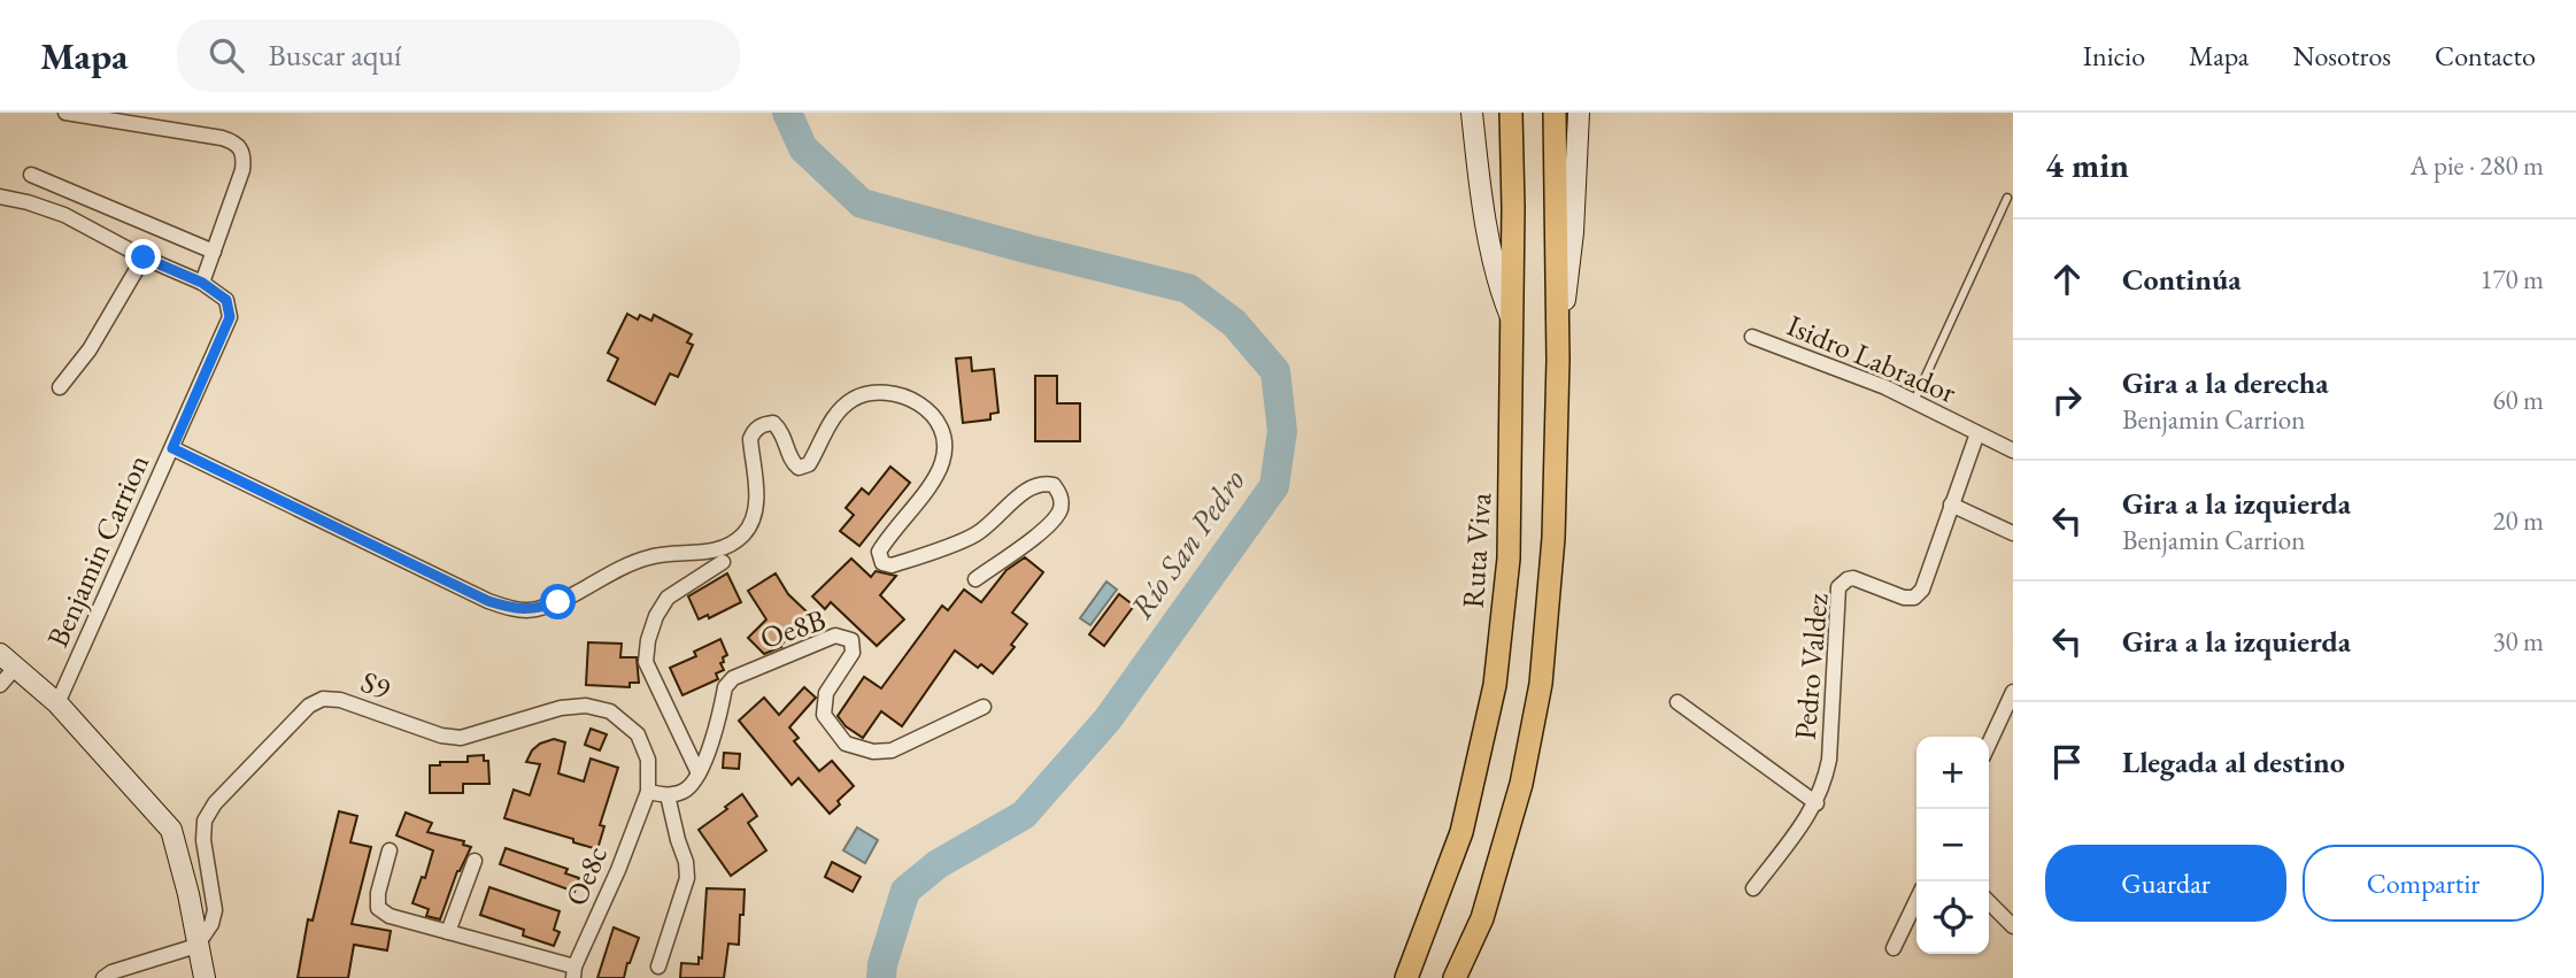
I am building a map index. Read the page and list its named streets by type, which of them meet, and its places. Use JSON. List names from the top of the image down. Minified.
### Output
{"streets":{"highway":["Ruta Viva"],"street":["Isidro Labrador","Benjamin Carrion","Oe8B","Pedro Valdez","S9","Oe8c"]},"crossings":[["Isidro Labrador","Pedro Valdez"],["S9","Oe8c"]],"water":["Río San Pedro"],"page":{"header":"Mapa","search":"Buscar aquí","nav":["Inicio","Mapa","Nosotros","Contacto"],"heading":["4 min","A pie · 280 m"],"list":[["Continúa","170 m"],["Gira a la derecha","Benjamin Carrion","60 m"],["Gira a la izquierda","Benjamin Carrion","20 m"],["Gira a la izquierda","30 m"],"Llegada al destino"],"map_buttons":["+","−"],"buttons":["Guardar","Compartir"]}}
